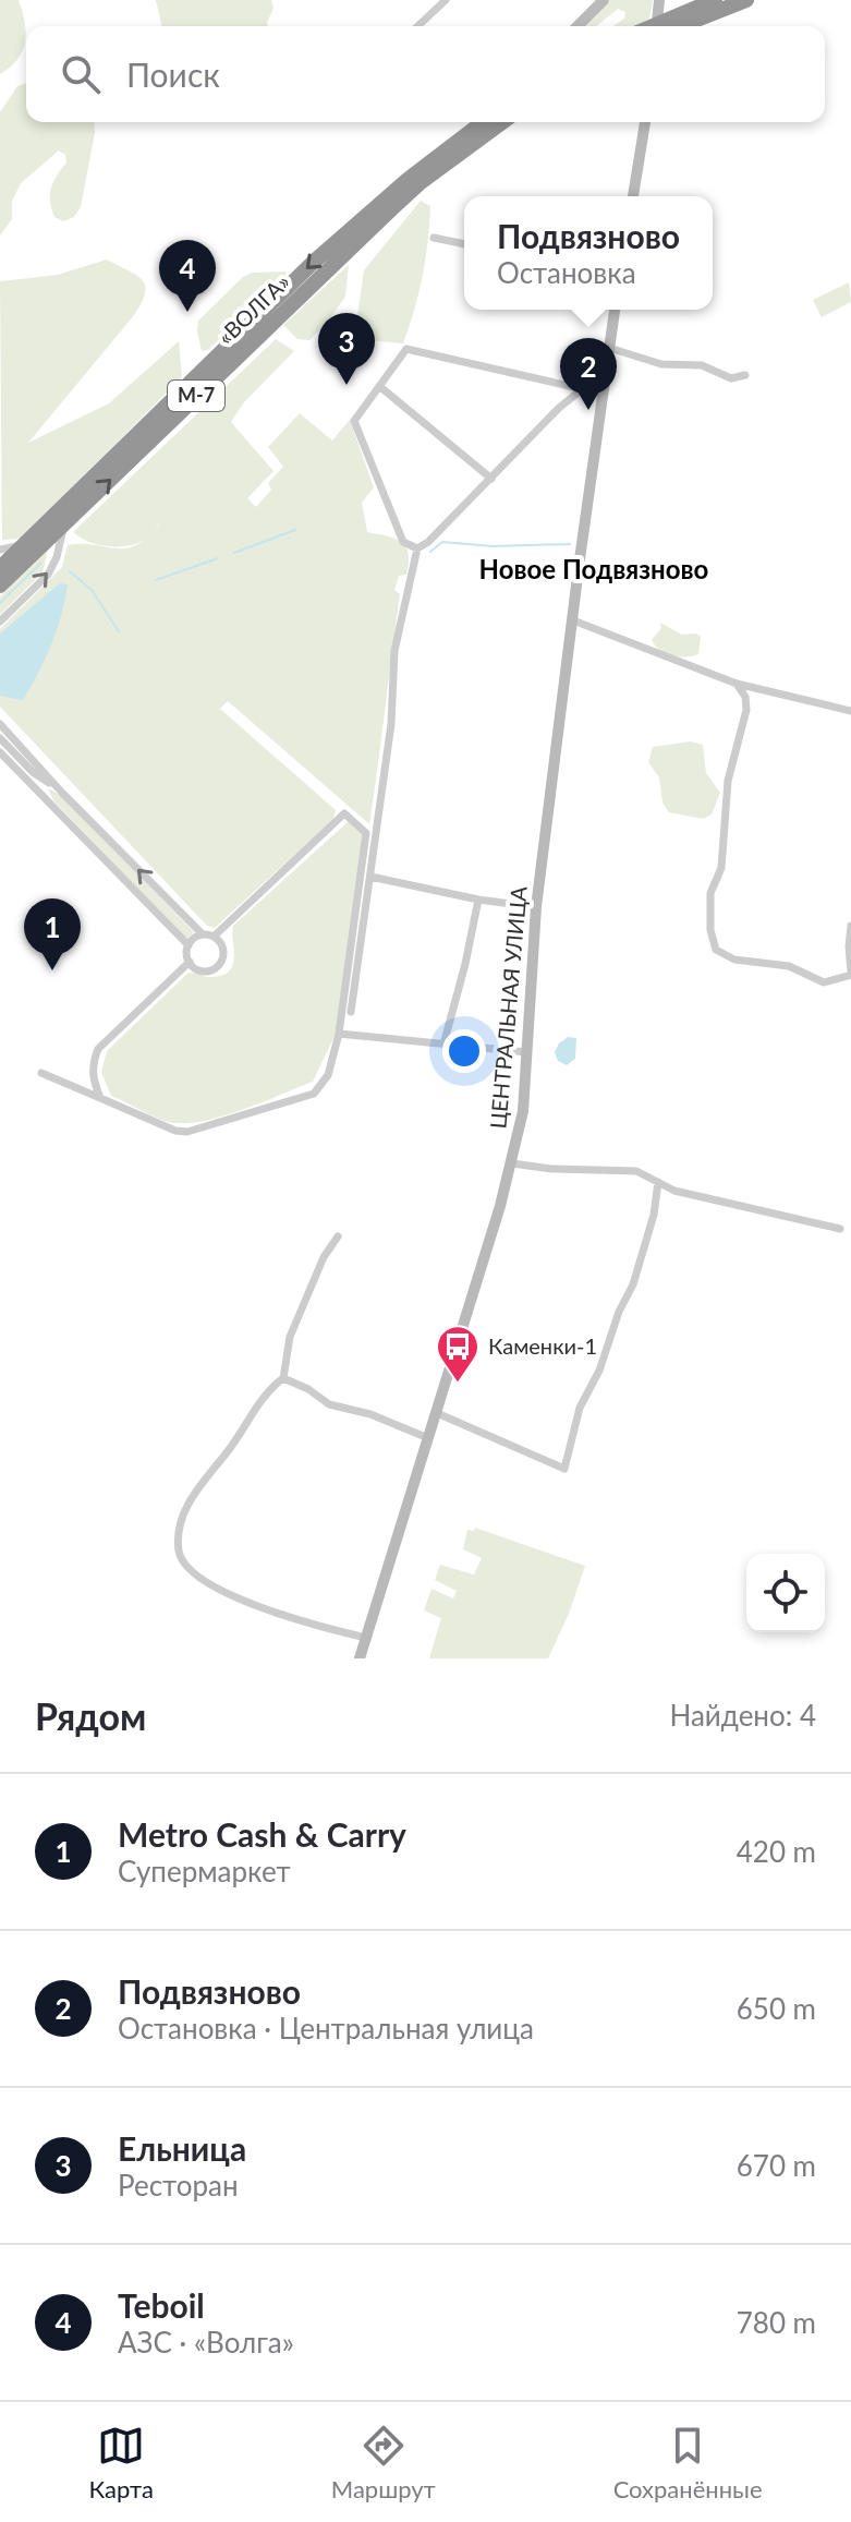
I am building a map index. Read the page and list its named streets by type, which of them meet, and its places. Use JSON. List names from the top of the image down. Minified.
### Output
{"streets":{"highway":["«ВОЛГА»","М-7"],"main road":["ЦЕНТРАЛЬНАЯ УЛИЦА"]},"districts":["Новое Подвязново"],"places":{"bus stop":["Каменки-1"]},"page":{"search":"Поиск","popup":["Подвязново","Остановка"],"pins":["4","3","2","1"],"heading":["Рядом","Найдено: 4"],"list":[{"mark":"1","name":"Metro Cash & Carry","note":"Супермаркет","value":"420 m"},{"mark":"2","name":"Подвязново","note":"Остановка · Центральная улица","value":"650 m"},{"mark":"3","name":"Ельница","note":"Ресторан","value":"670 m"},{"mark":"4","name":"Teboil","note":"АЗС · «Волга»","value":"780 m"}],"nav":["Карта","Маршрут","Сохранённые"]}}
